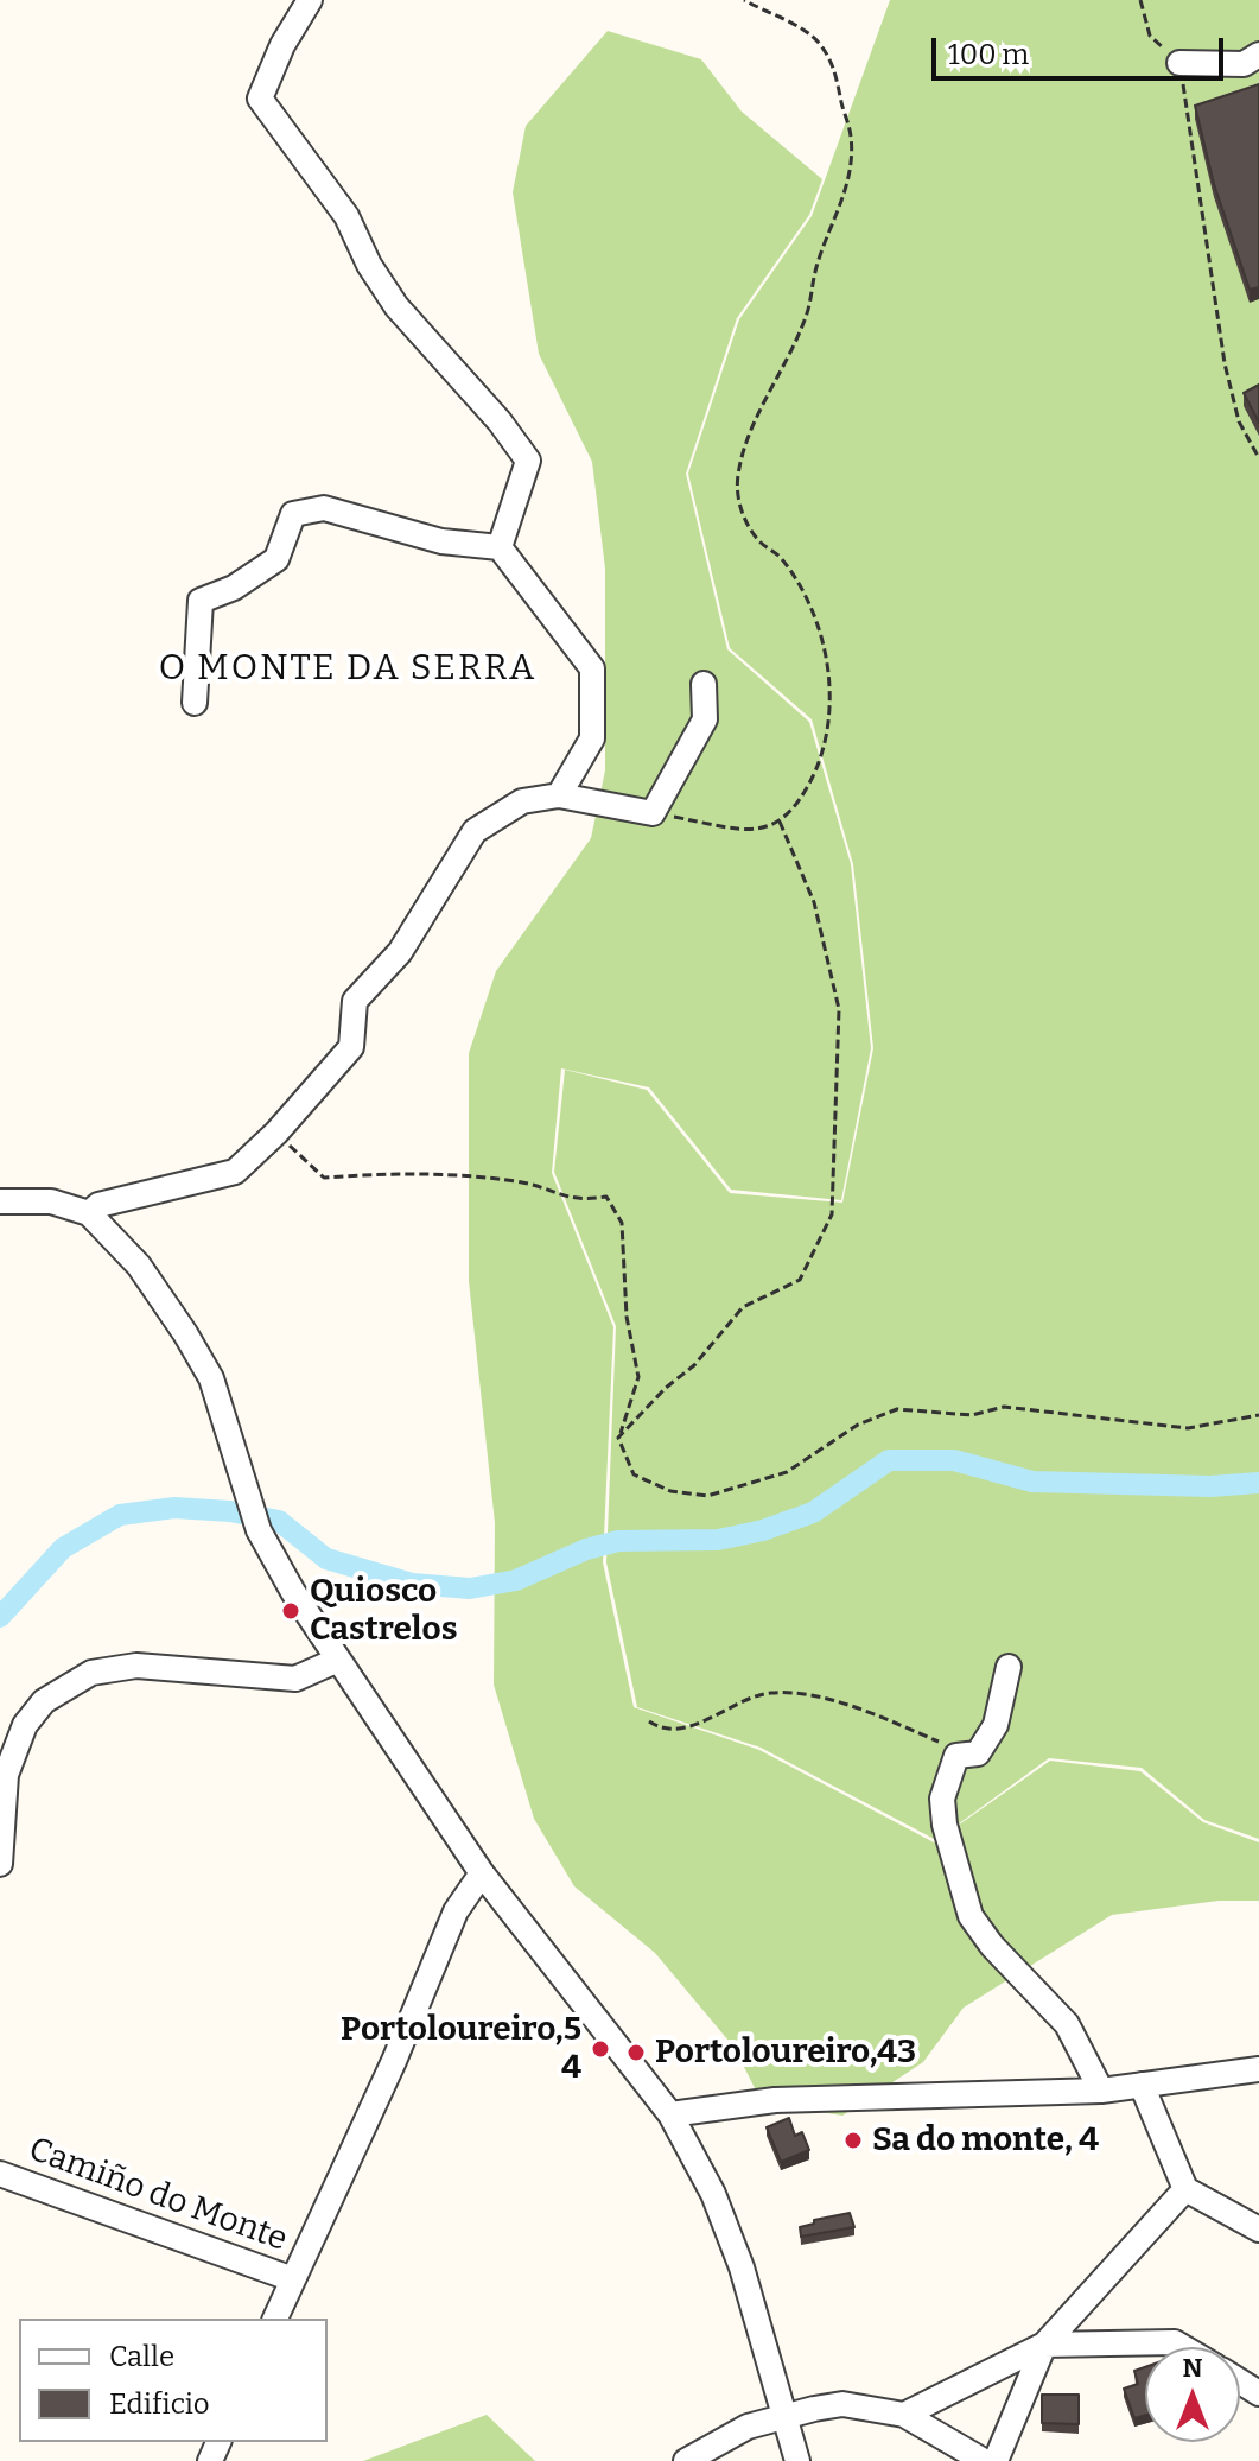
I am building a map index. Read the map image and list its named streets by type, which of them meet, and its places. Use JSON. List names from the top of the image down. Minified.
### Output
{"streets":{"street":["Camiño do Monte"]},"districts":["O MONTE DA SERRA"],"places":["Quiosco Castrelos","Portoloureiro,5 4","Portoloureiro,43","Sa do monte, 4"],"legend":["Calle","Edificio"],"scale_bar":"100 m","north":"top"}
